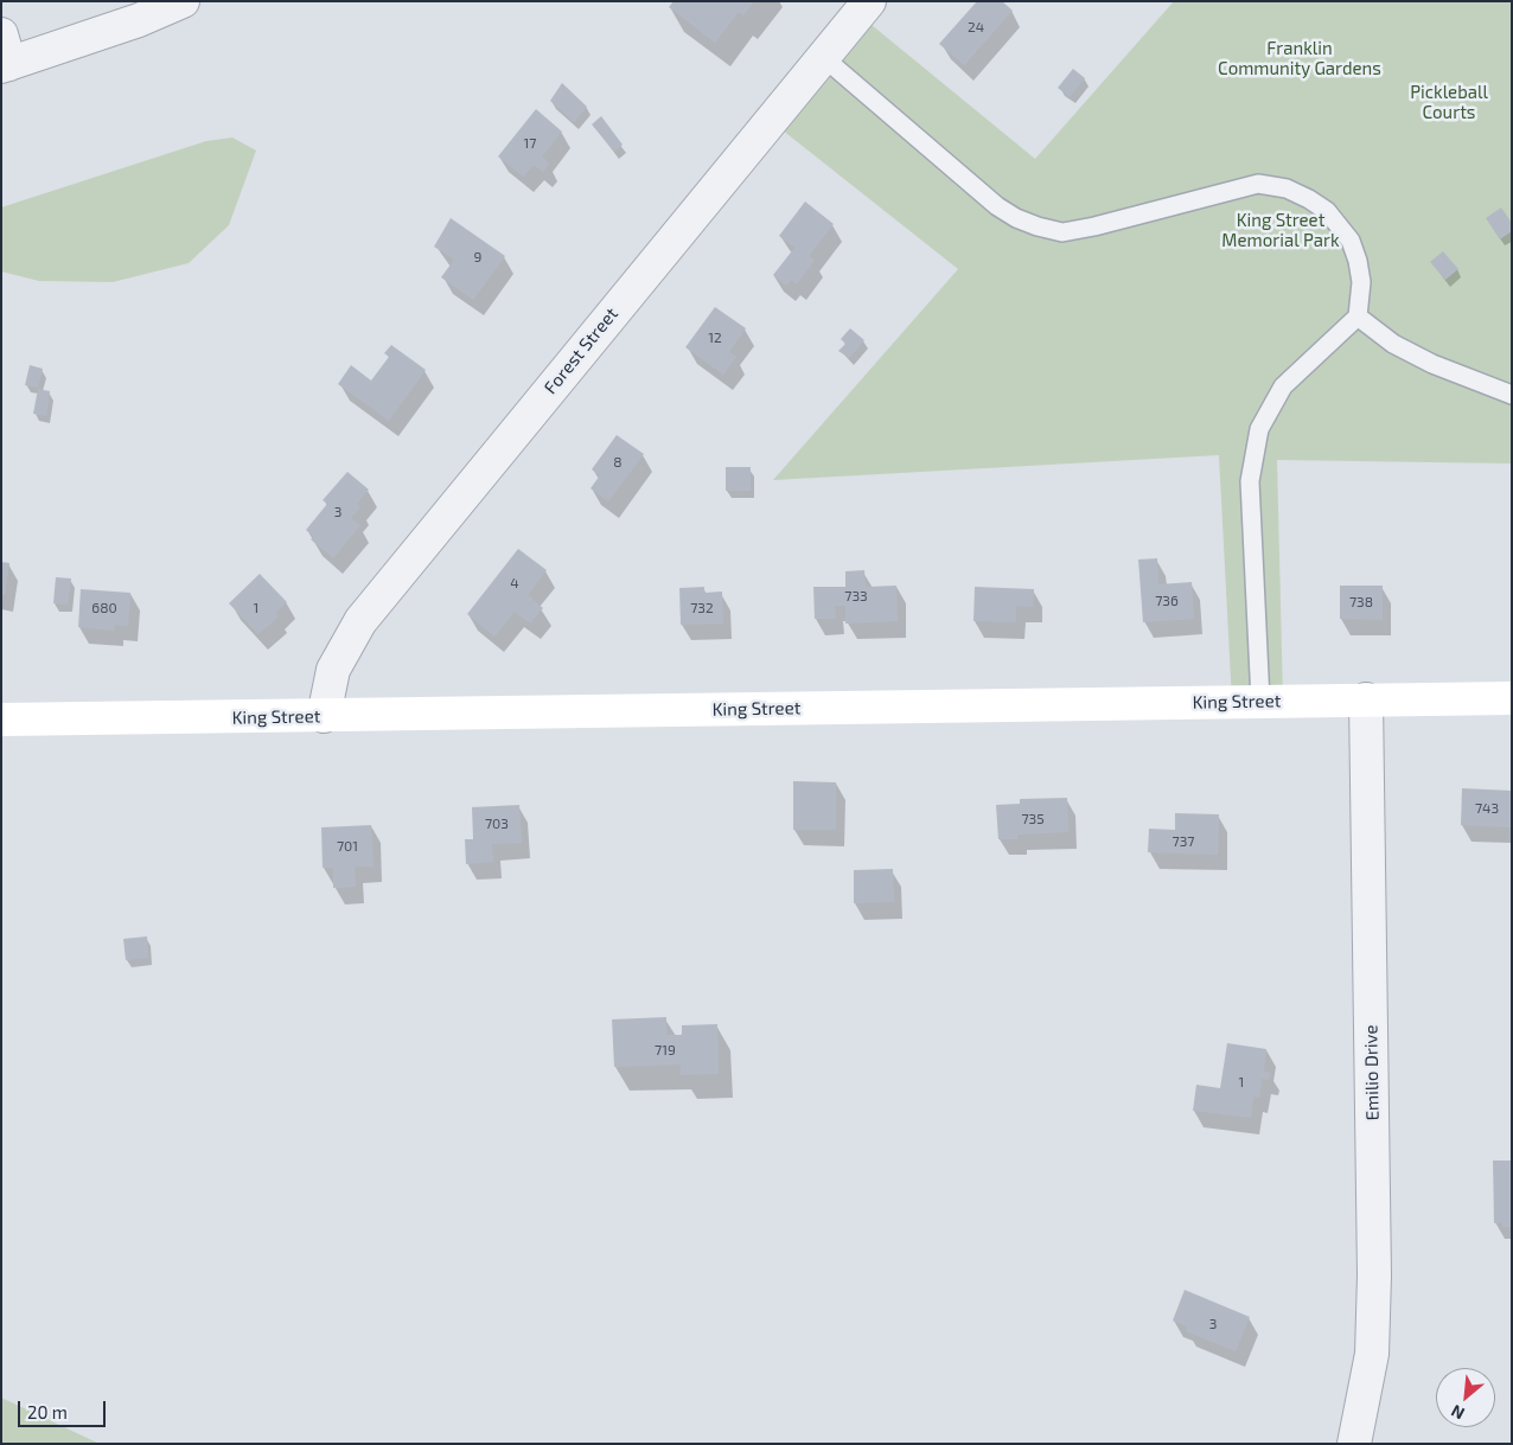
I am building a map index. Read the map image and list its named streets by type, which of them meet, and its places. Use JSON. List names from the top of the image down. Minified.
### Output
{"streets":{"main road":["King Street"],"street":["Forest Street","Emilio Drive"]},"crossings":[["Forest Street","King Street"],["King Street","Emilio Drive"]],"parks":["Franklin Community Gardens","Pickleball Courts","King Street Memorial Park"],"house_numbers":["24","17","9","12","8","3","4","733","736","738","680","1","732","743","735","703","737","701","719","1","3"],"scale_bar":"20 m","north":"bottom left"}
